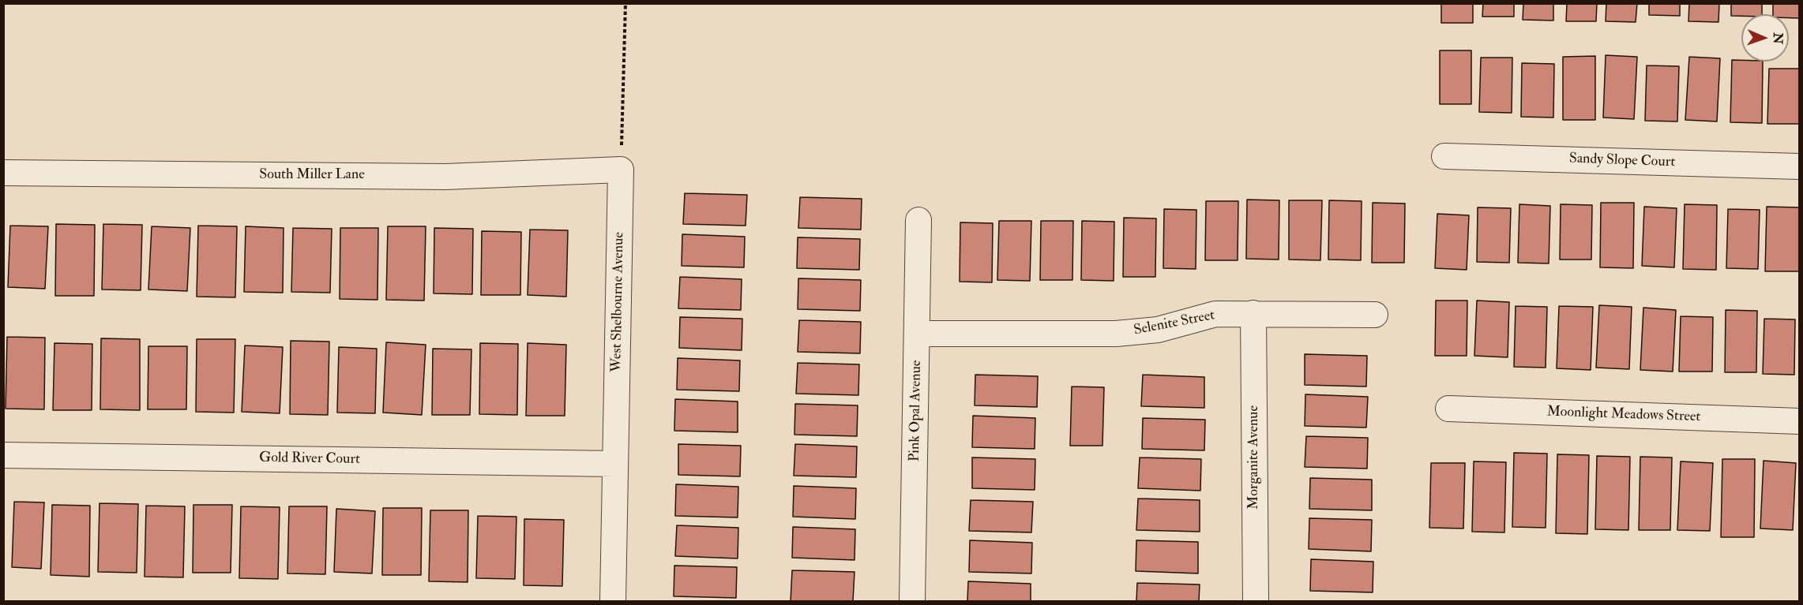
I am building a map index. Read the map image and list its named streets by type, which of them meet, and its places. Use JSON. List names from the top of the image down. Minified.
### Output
{"streets":{"street":["Sandy Slope Court","South Miller Lane","West Shelbourne Avenue","Selenite Street","Pink Opal Avenue","Moonlight Meadows Street","Morganite Avenue","Gold River Court"]},"crossings":[["South Miller Lane","West Shelbourne Avenue"],["West Shelbourne Avenue","Gold River Court"],["Selenite Street","Pink Opal Avenue"],["Selenite Street","Morganite Avenue"]],"north":"right"}
